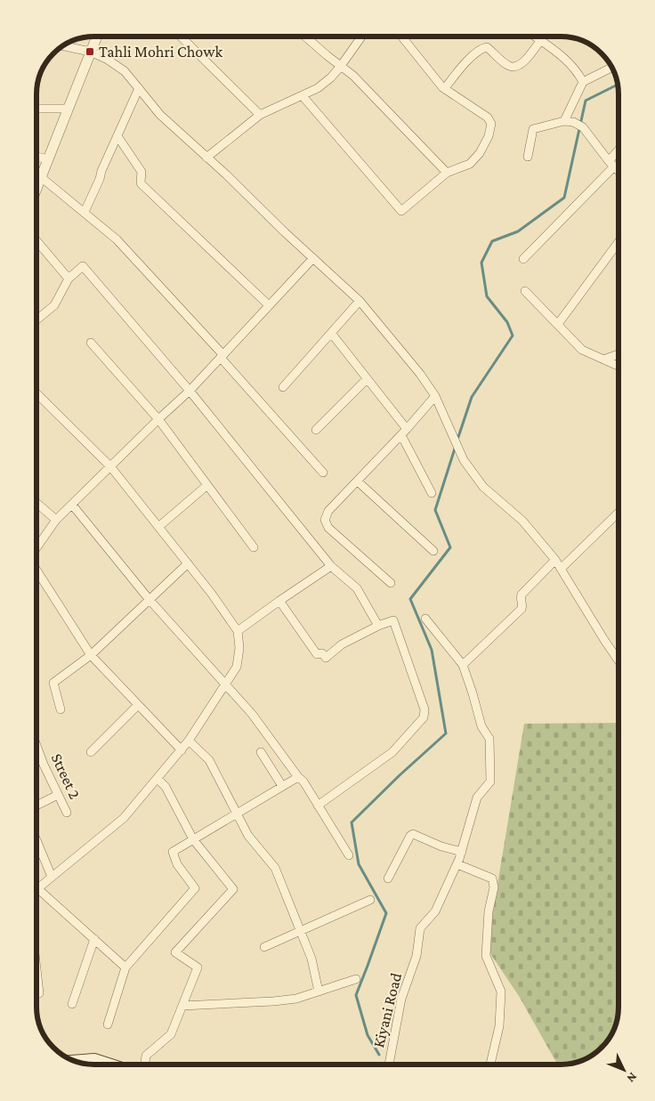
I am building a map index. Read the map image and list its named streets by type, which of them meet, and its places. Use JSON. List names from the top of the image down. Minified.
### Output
{"streets":{"street":["Street 2","Kiyani Road"]},"places":{"transit":["Tahli Mohri Chowk"]},"north":"bottom right"}
